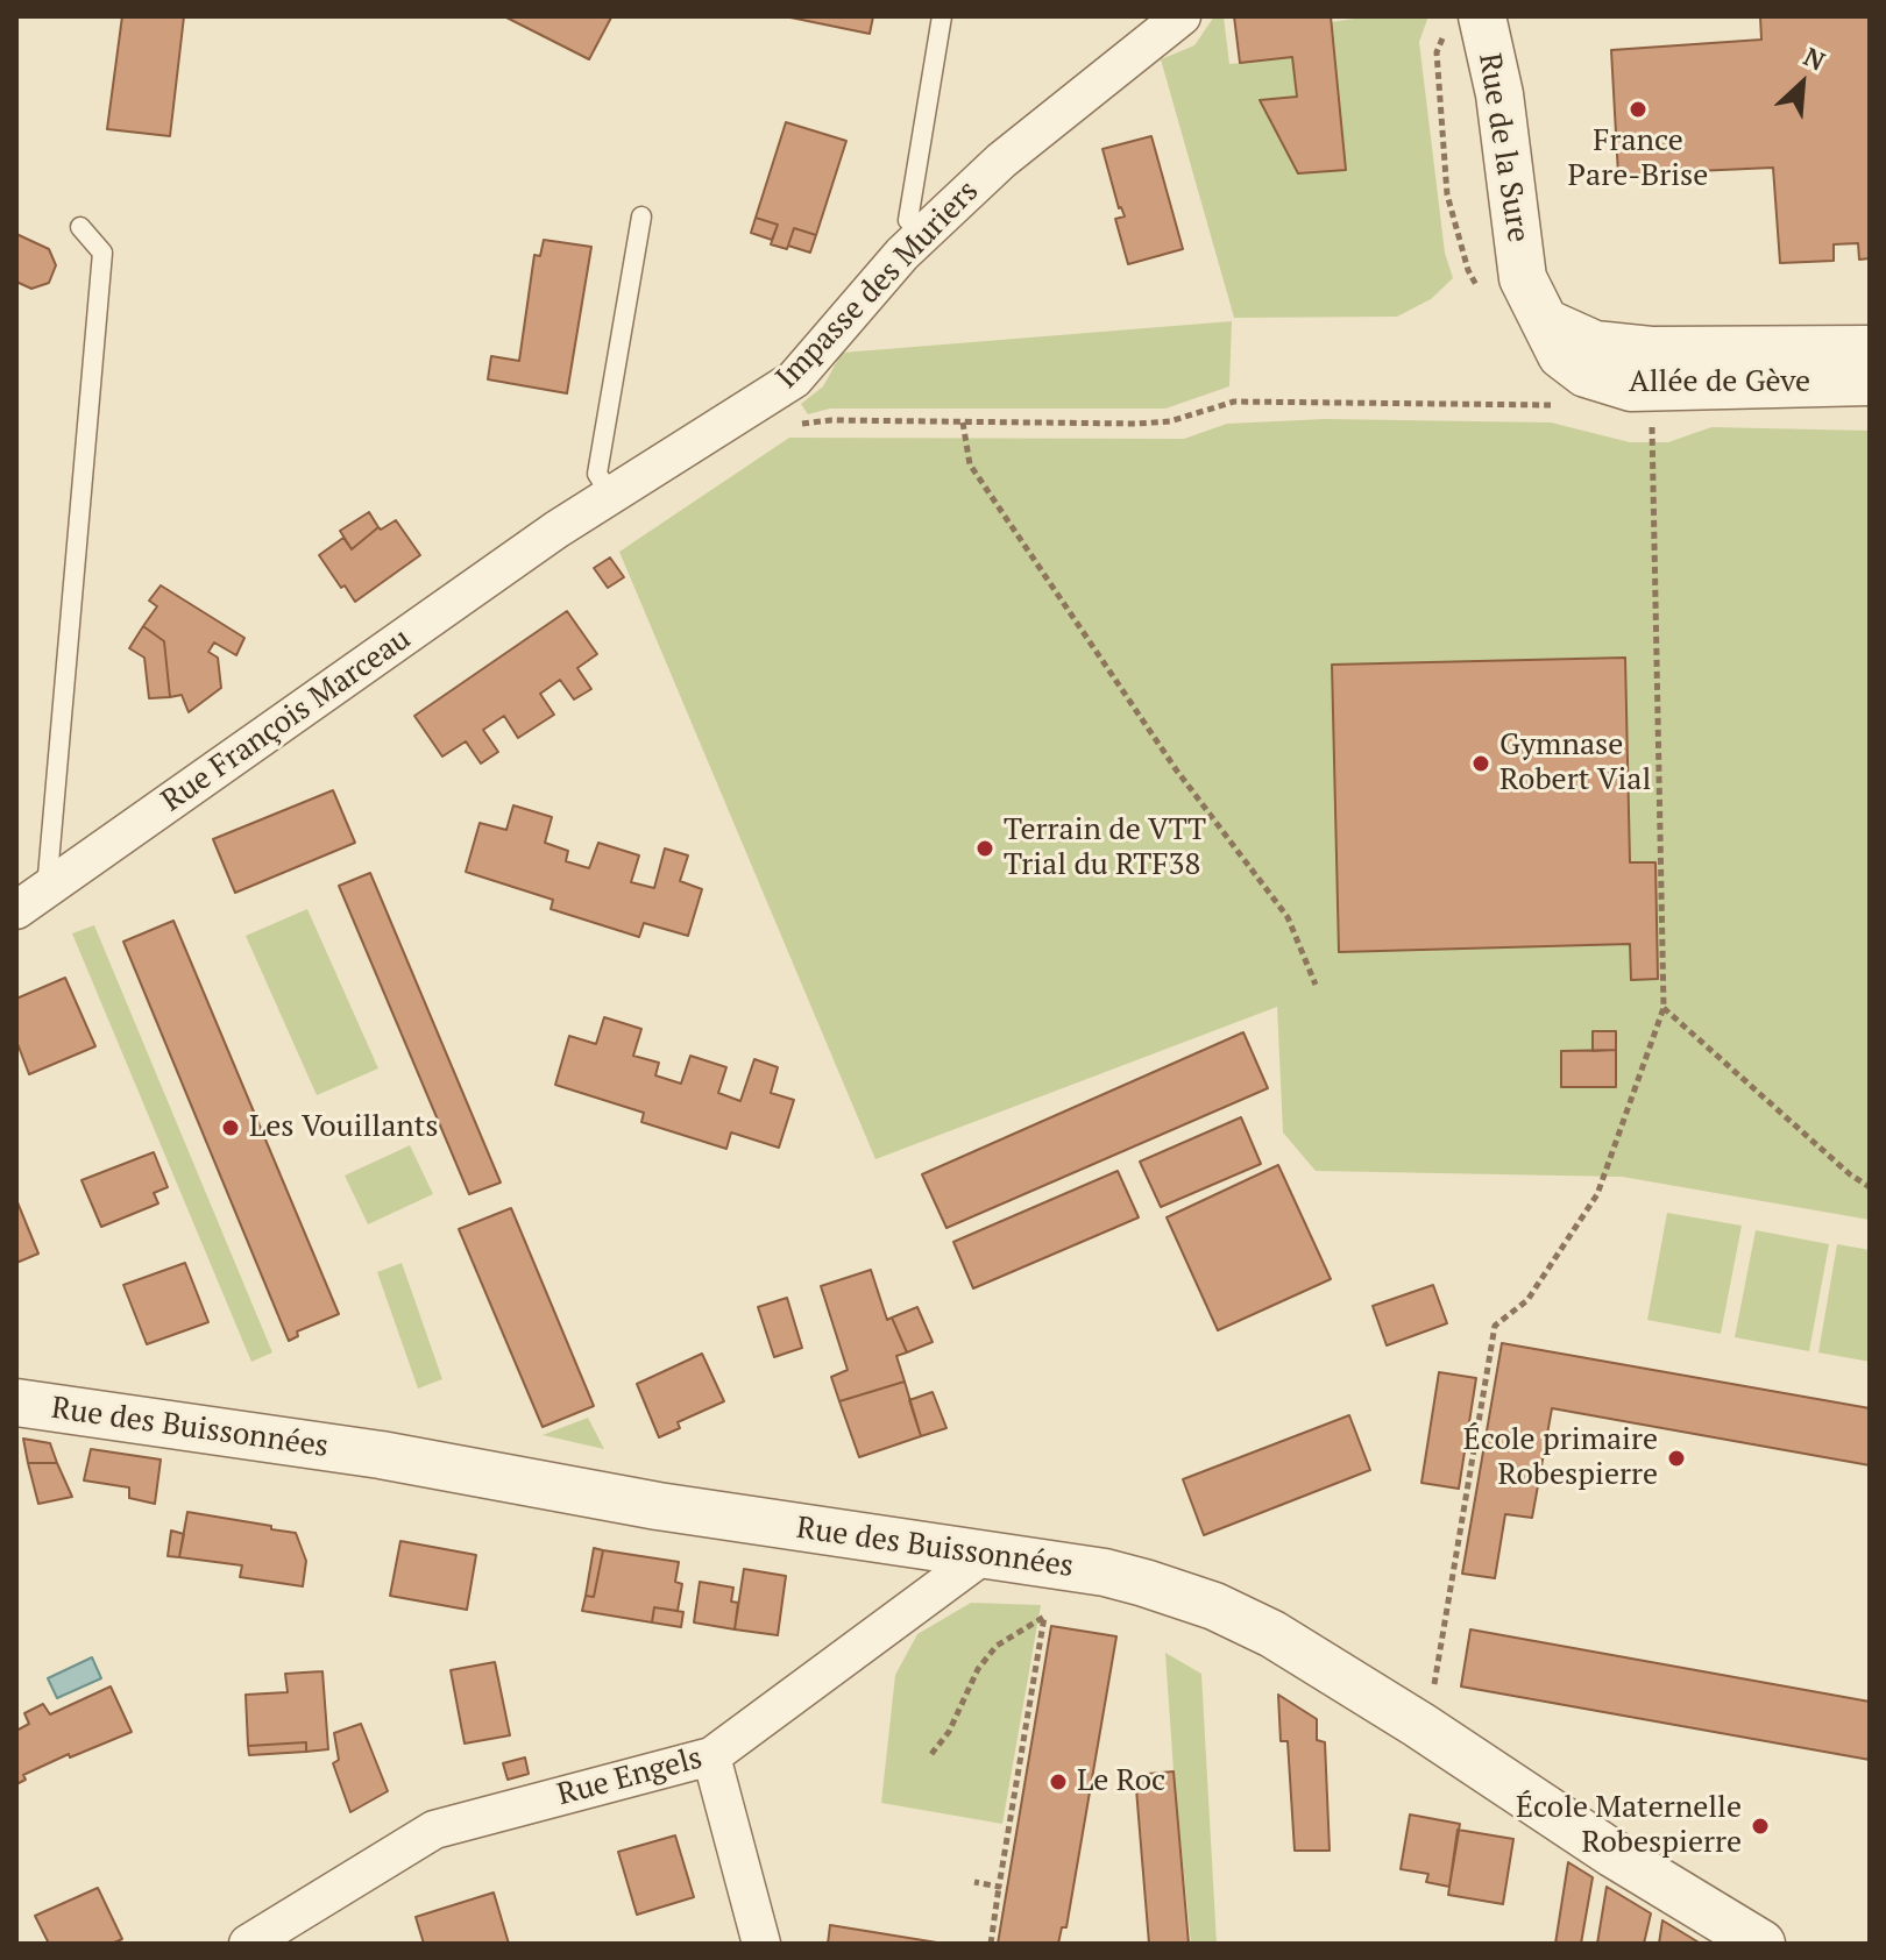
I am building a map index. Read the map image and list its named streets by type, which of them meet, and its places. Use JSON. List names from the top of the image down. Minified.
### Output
{"streets":{"street":["Rue de la Sure","Impasse des Muriers","Allée de Gève","Rue François Marceau","Rue des Buissonnées","Rue Engels"]},"crossings":[["Rue de la Sure","Allée de Gève"],["Impasse des Muriers","Rue François Marceau"],["Rue des Buissonnées","Rue Engels"]],"places":["France Pare-Brise","Gymnase Robert Vial","Terrain de VTT Trial du RTF38","Les Vouillants","École primaire Robespierre","Le Roc","École Maternelle Robespierre"],"north":"top right"}
